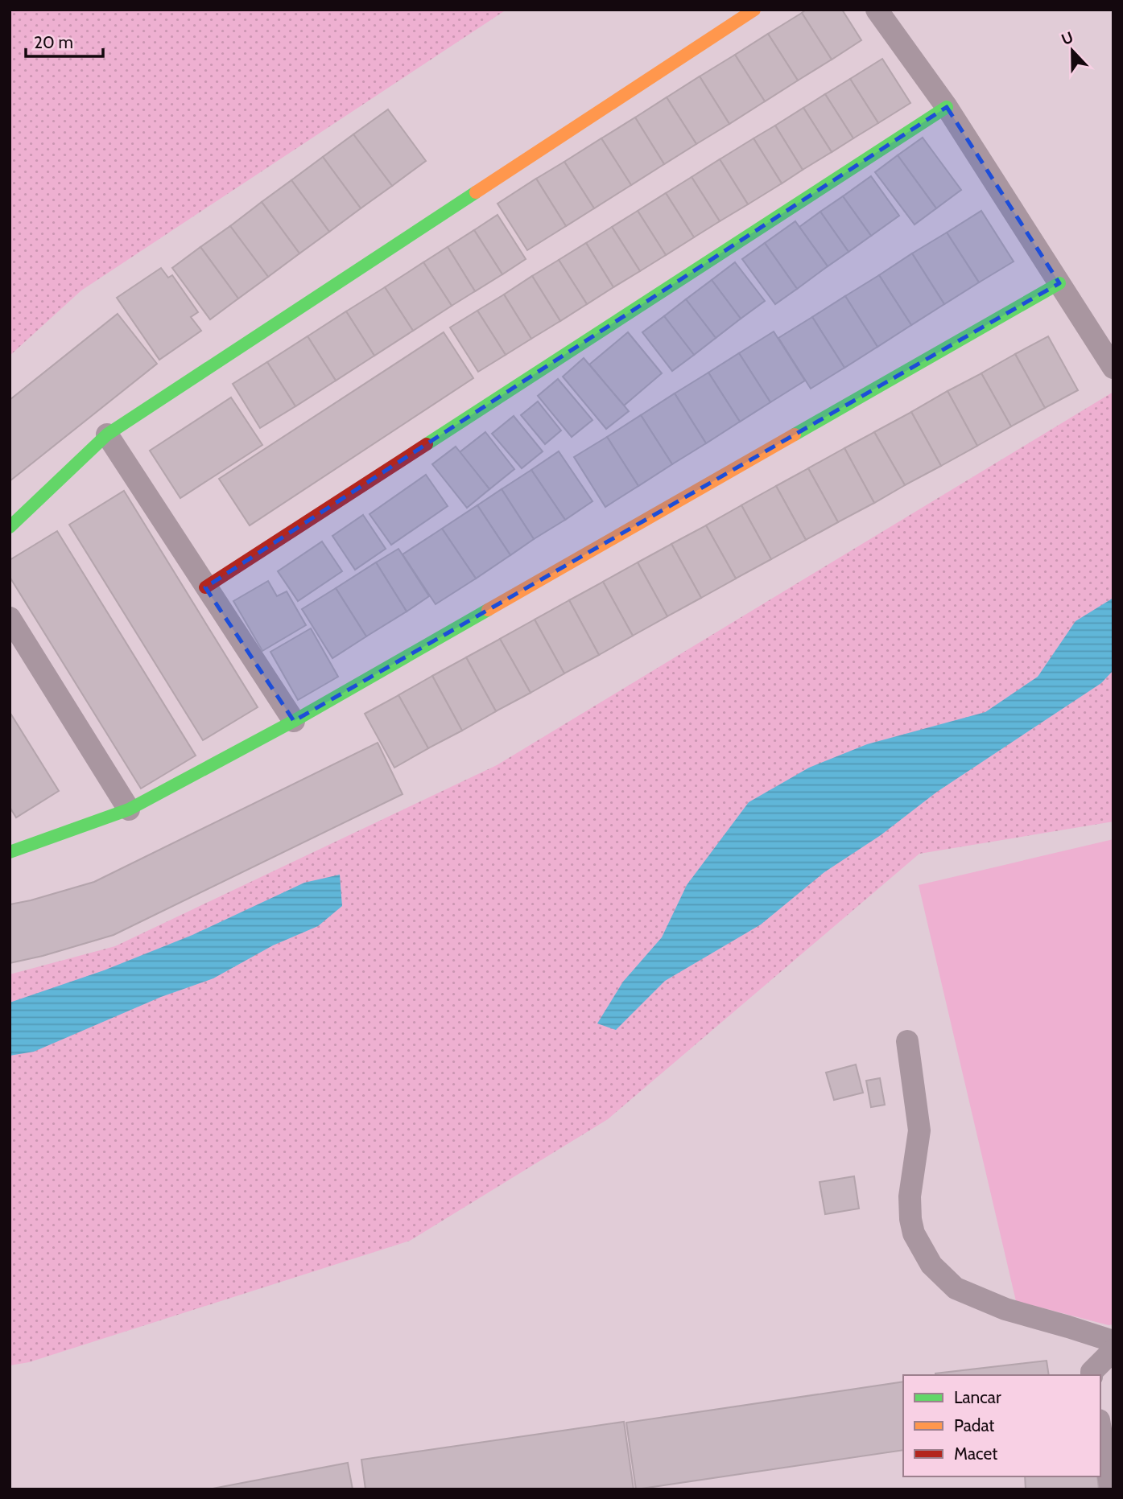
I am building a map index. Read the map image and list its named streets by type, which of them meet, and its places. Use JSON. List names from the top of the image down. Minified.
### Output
{"legend":["Lancar","Padat","Macet"],"scale_bar":"20 m","north":"top"}
